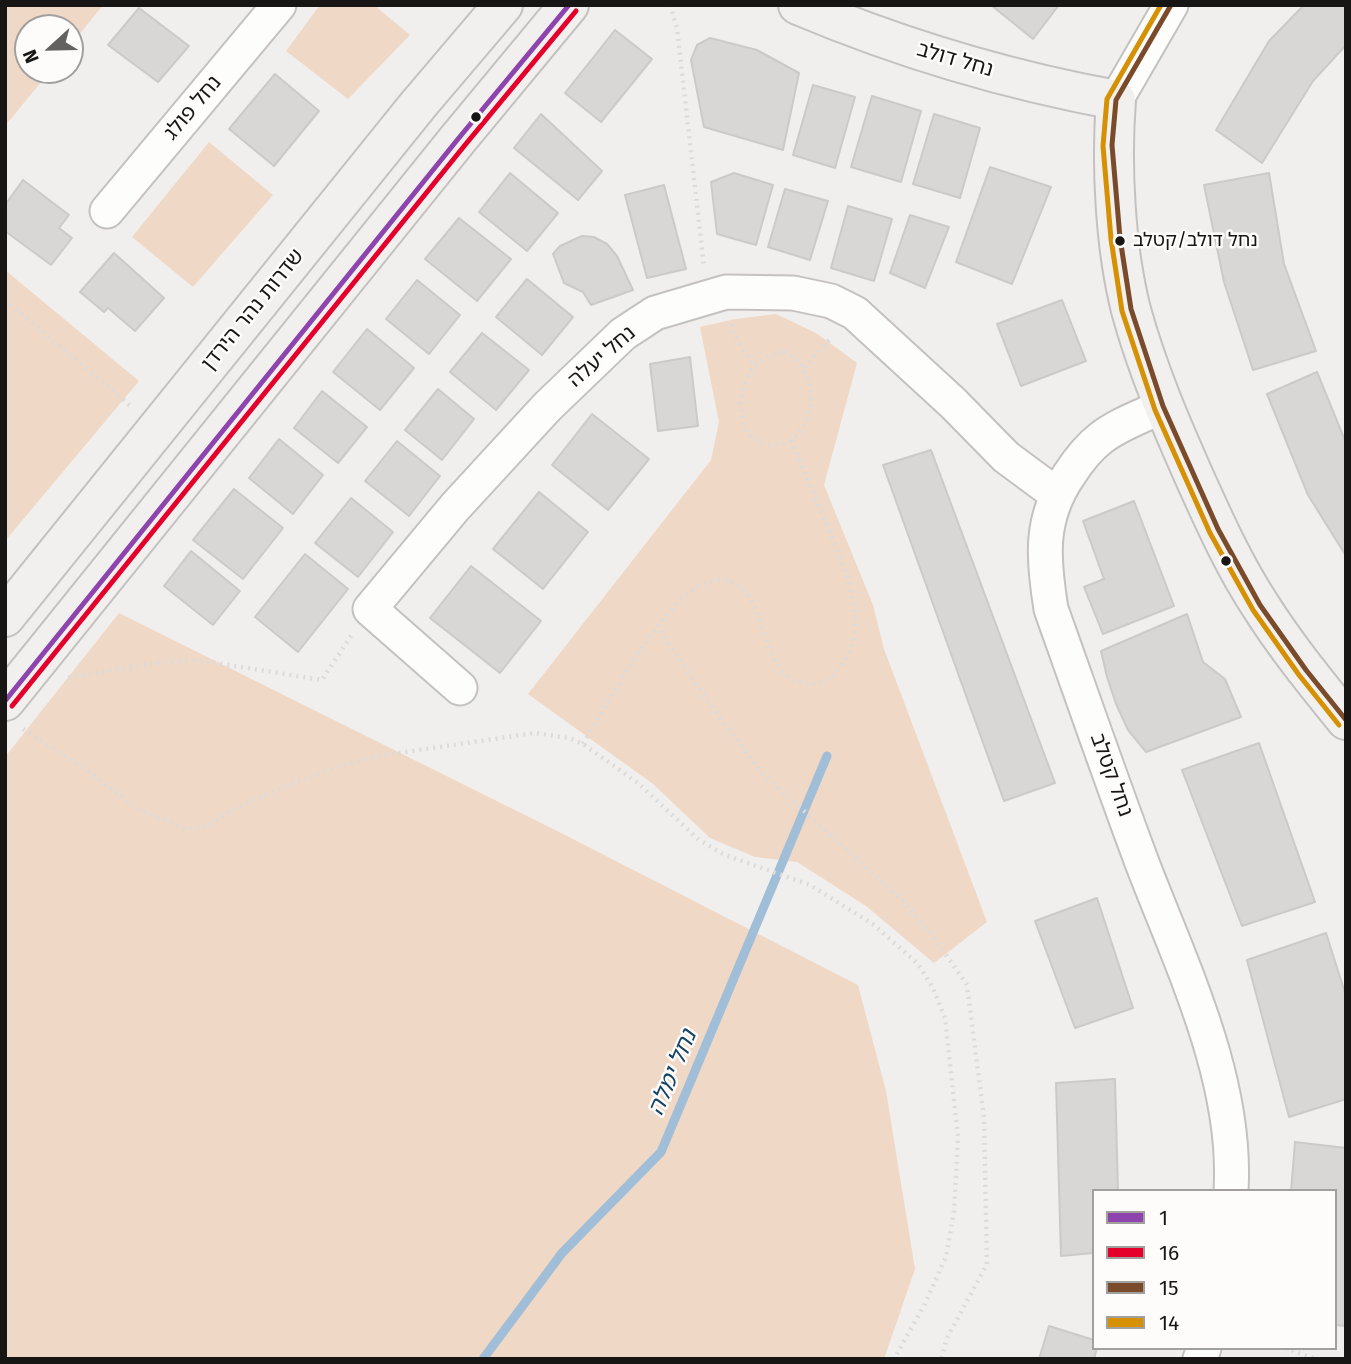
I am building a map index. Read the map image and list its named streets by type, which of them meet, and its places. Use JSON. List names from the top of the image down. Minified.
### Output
{"streets":{"main road":["נחל דולב","שדרות נהר הירדן"],"street":["נחל פולג","נחל יעלה","נחל קטלב"]},"crossings":[["נחל יעלה","נחל קטלב"]],"water":["נחל ימלה"],"places":["נחל דולב/קטלב"],"lines":["transit line 1","transit line 15","transit line 14","transit line 16"],"legend":["1","16","15","14"],"north":"left"}
